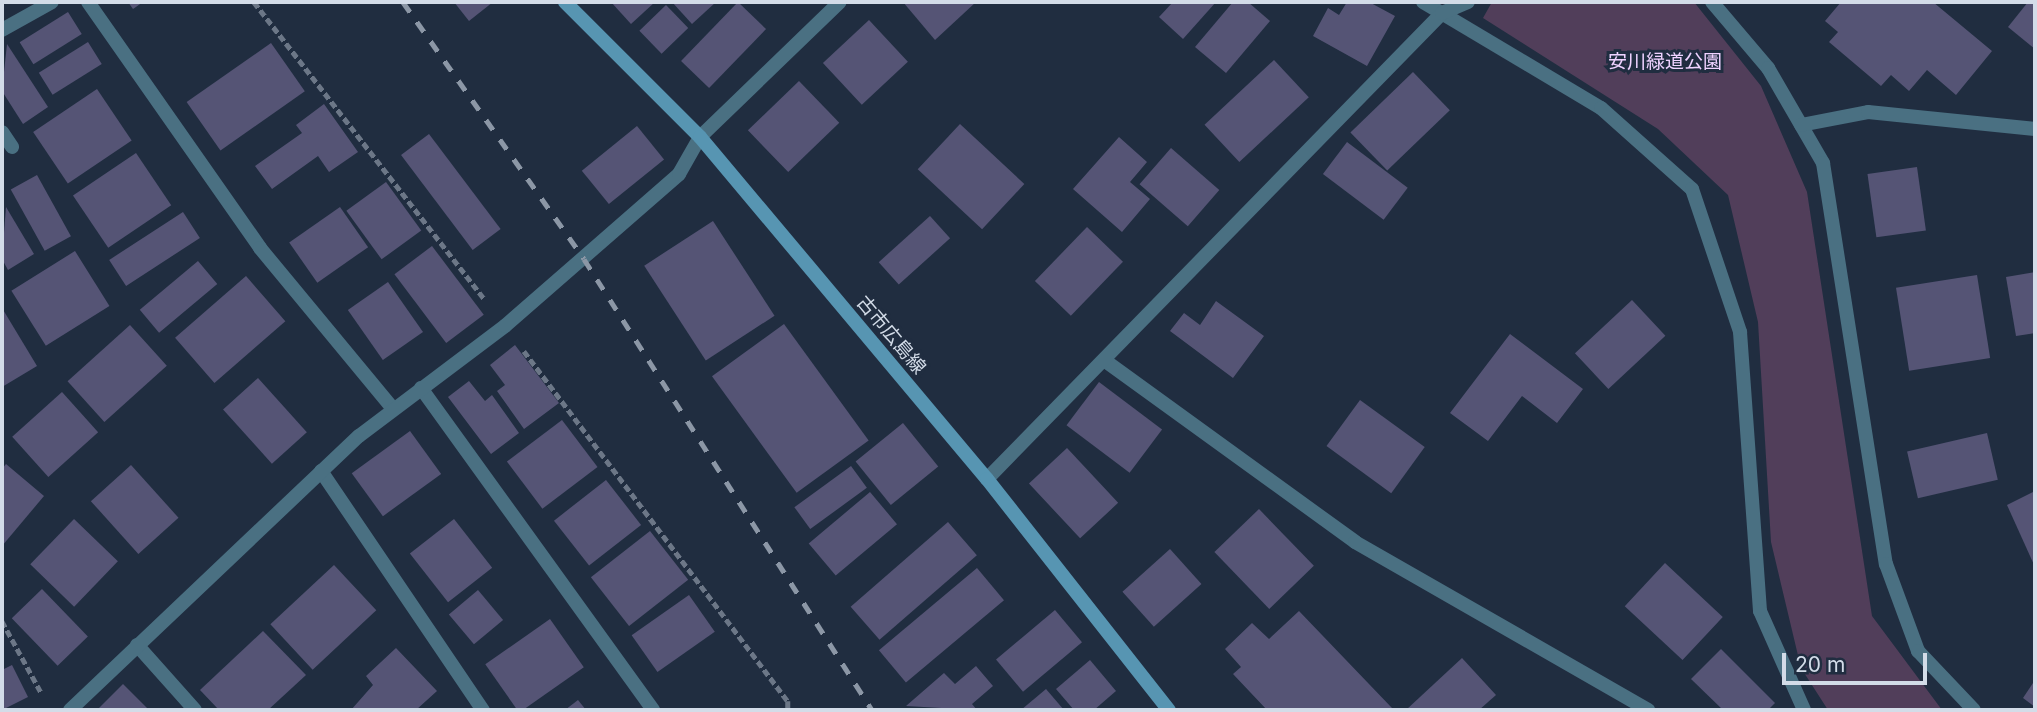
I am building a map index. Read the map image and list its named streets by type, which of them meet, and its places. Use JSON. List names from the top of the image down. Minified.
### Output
{"streets":{"main road":["古市広島線"]},"parks":["安川緑道公園"],"scale_bar":"20 m"}
